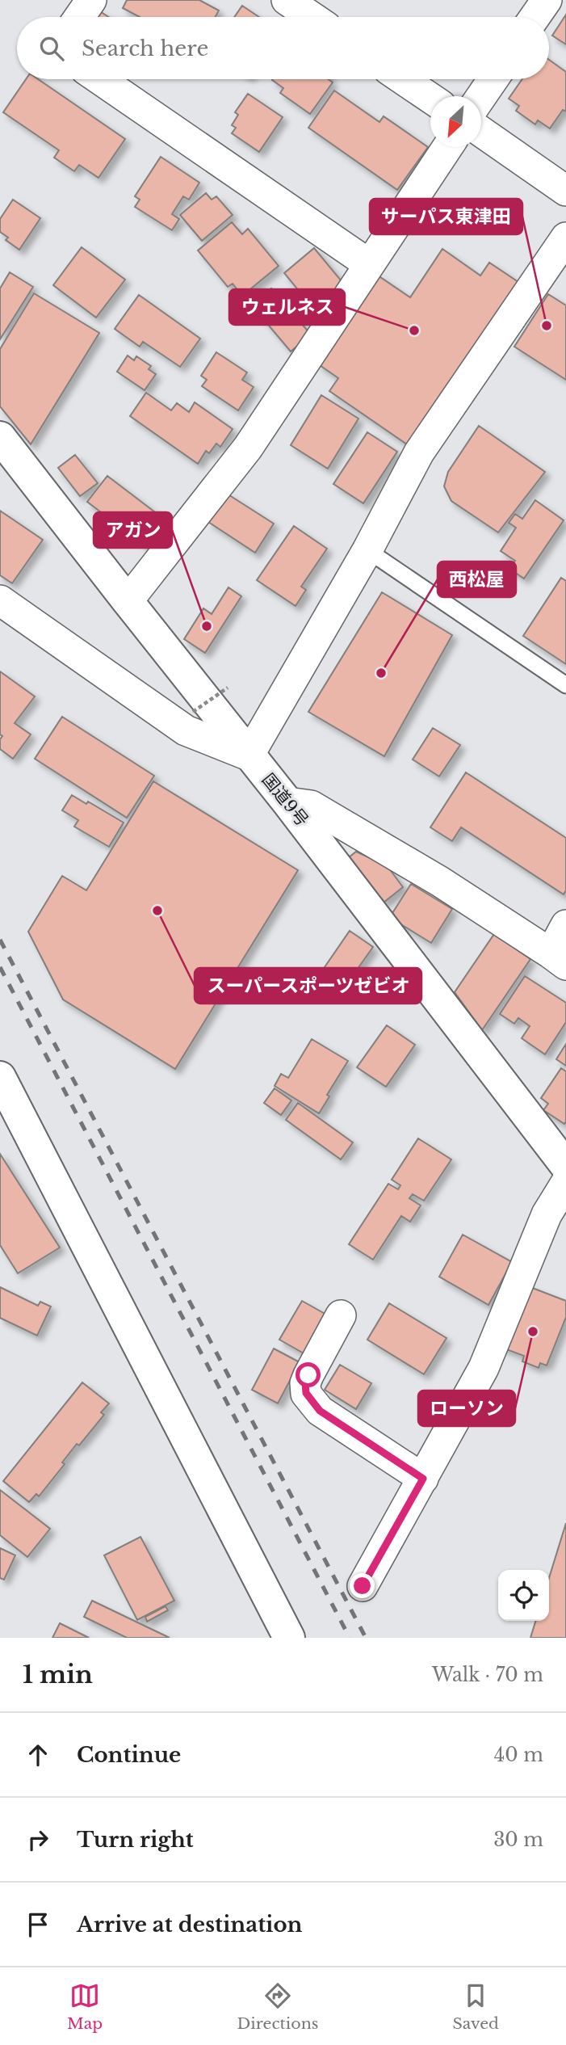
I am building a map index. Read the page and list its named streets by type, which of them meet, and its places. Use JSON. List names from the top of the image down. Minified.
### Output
{"streets":{"main road":["国道9号"]},"places":["サーパス東津田","ウェルネス","アガン","西松屋","スーパースポーツゼビオ","ローソン"],"north":"bottom left","page":{"search":"Search here","heading":["1 min","Walk · 70 m"],"list":[["Continue","40 m"],["Turn right","30 m"],"Arrive at destination"],"nav":["Map","Directions","Saved"]}}
